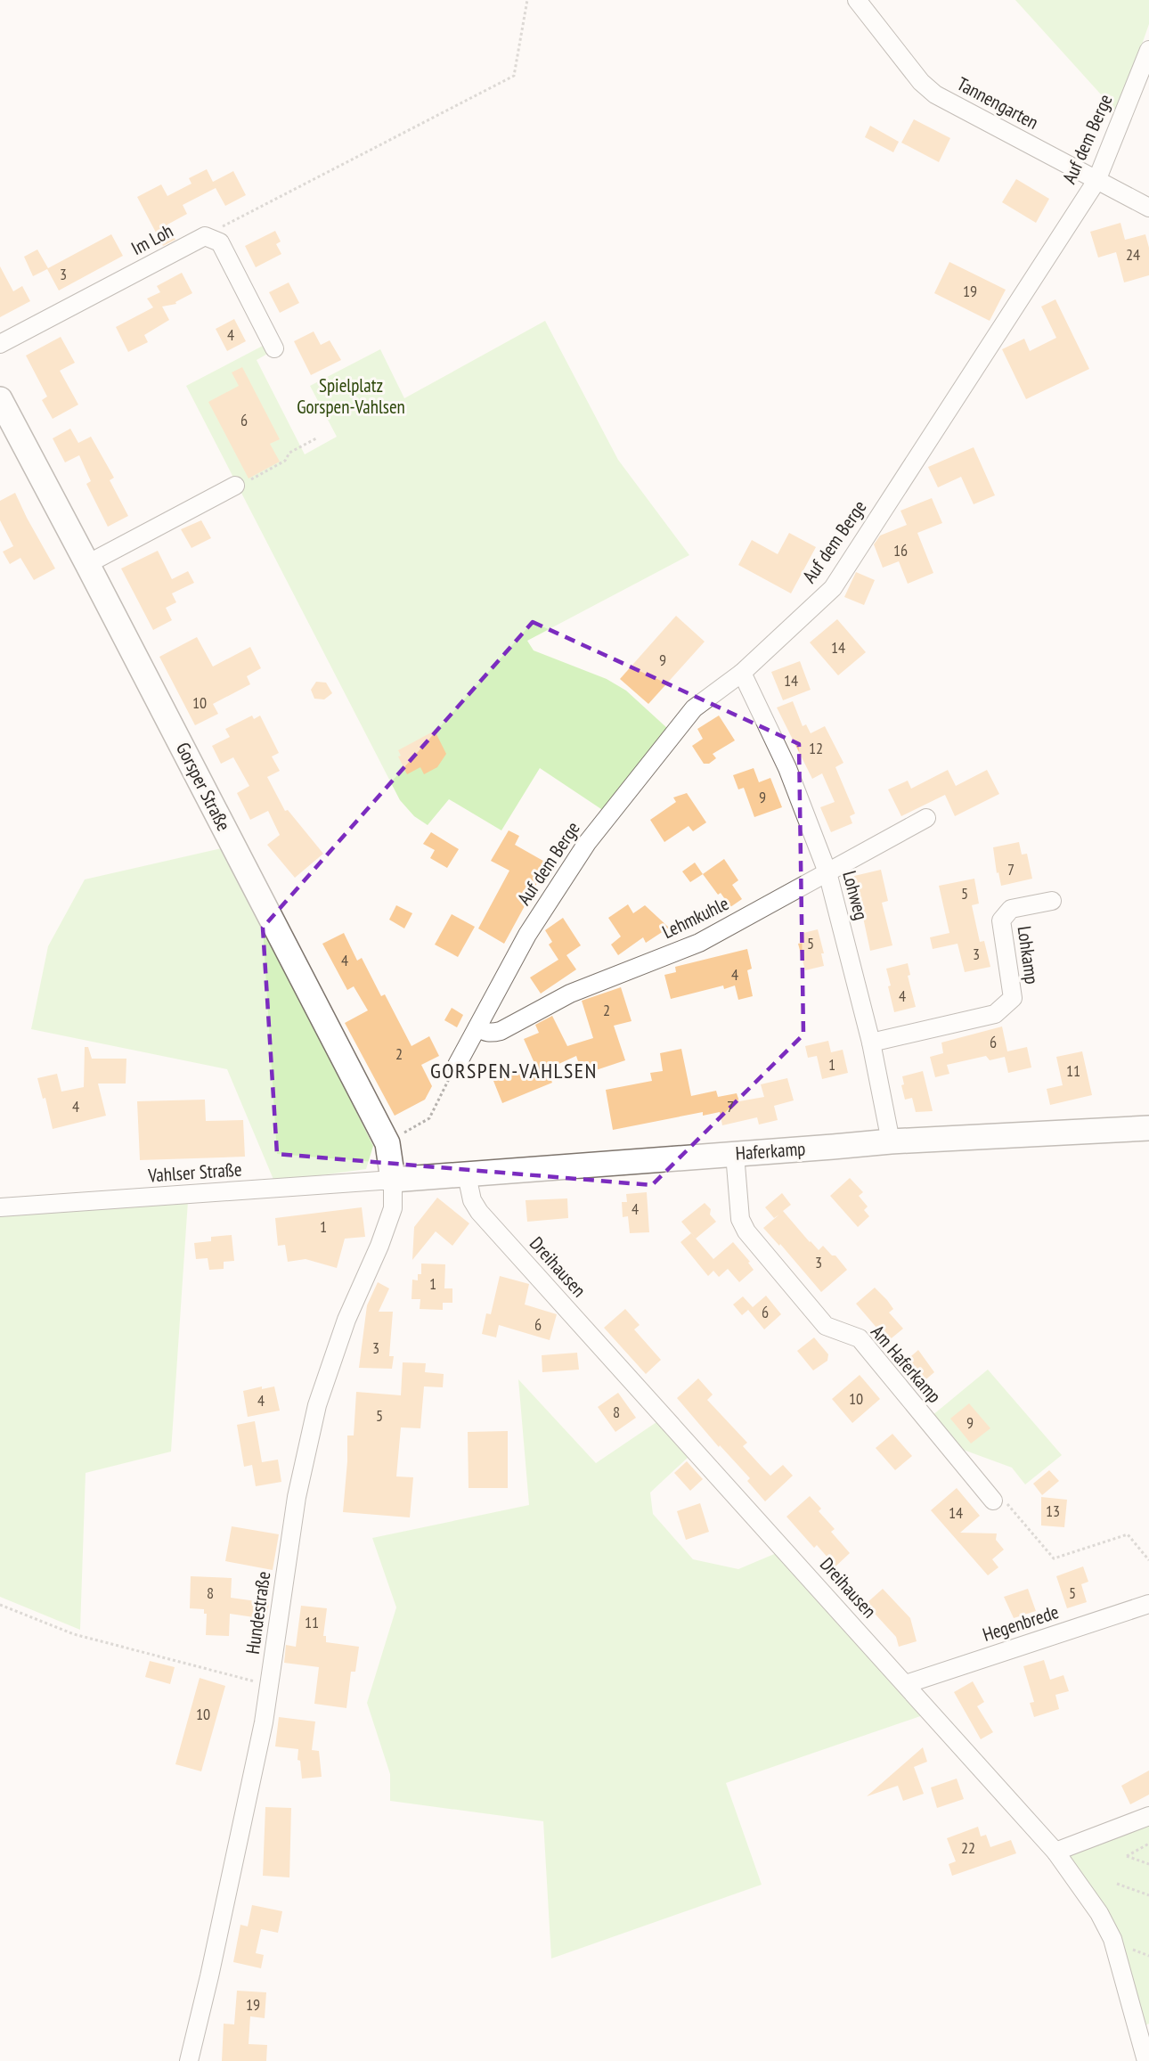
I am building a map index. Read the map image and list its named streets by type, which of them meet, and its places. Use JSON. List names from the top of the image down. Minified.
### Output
{"streets":{"street":["Tannengarten","Auf dem Berge","Im Loh","Gorsper Straße","Lohweg","Lehmkuhle","Lohkamp","Haferkamp","Vahlser Straße","Dreihausen","Am Haferkamp","Hundestraße","Hegenbrede"]},"crossings":[["Tannengarten","Auf dem Berge"],["Auf dem Berge","Lohweg"],["Auf dem Berge","Lehmkuhle"],["Gorsper Straße","Haferkamp"],["Gorsper Straße","Vahlser Straße"],["Gorsper Straße","Hundestraße"],["Lohweg","Lehmkuhle"],["Lohweg","Lohkamp"],["Lohweg","Haferkamp"],["Haferkamp","Vahlser Straße"],["Haferkamp","Dreihausen"],["Haferkamp","Am Haferkamp"],["Haferkamp","Hundestraße"],["Vahlser Straße","Hundestraße"],["Dreihausen","Hegenbrede"]],"districts":["GORSPEN-VAHLSEN"],"parks":["Spielplatz Gorspen-Vahlsen"],"house_numbers":["24","3","19","4","6","16","14","9","14","10","12","9","7","5","5","3","4","4","4","2","6","2","1","11","4","7","4","1","3","1","6","6","3","10","4","8","5","9","13","14","8","5","11","10","22","19"]}
